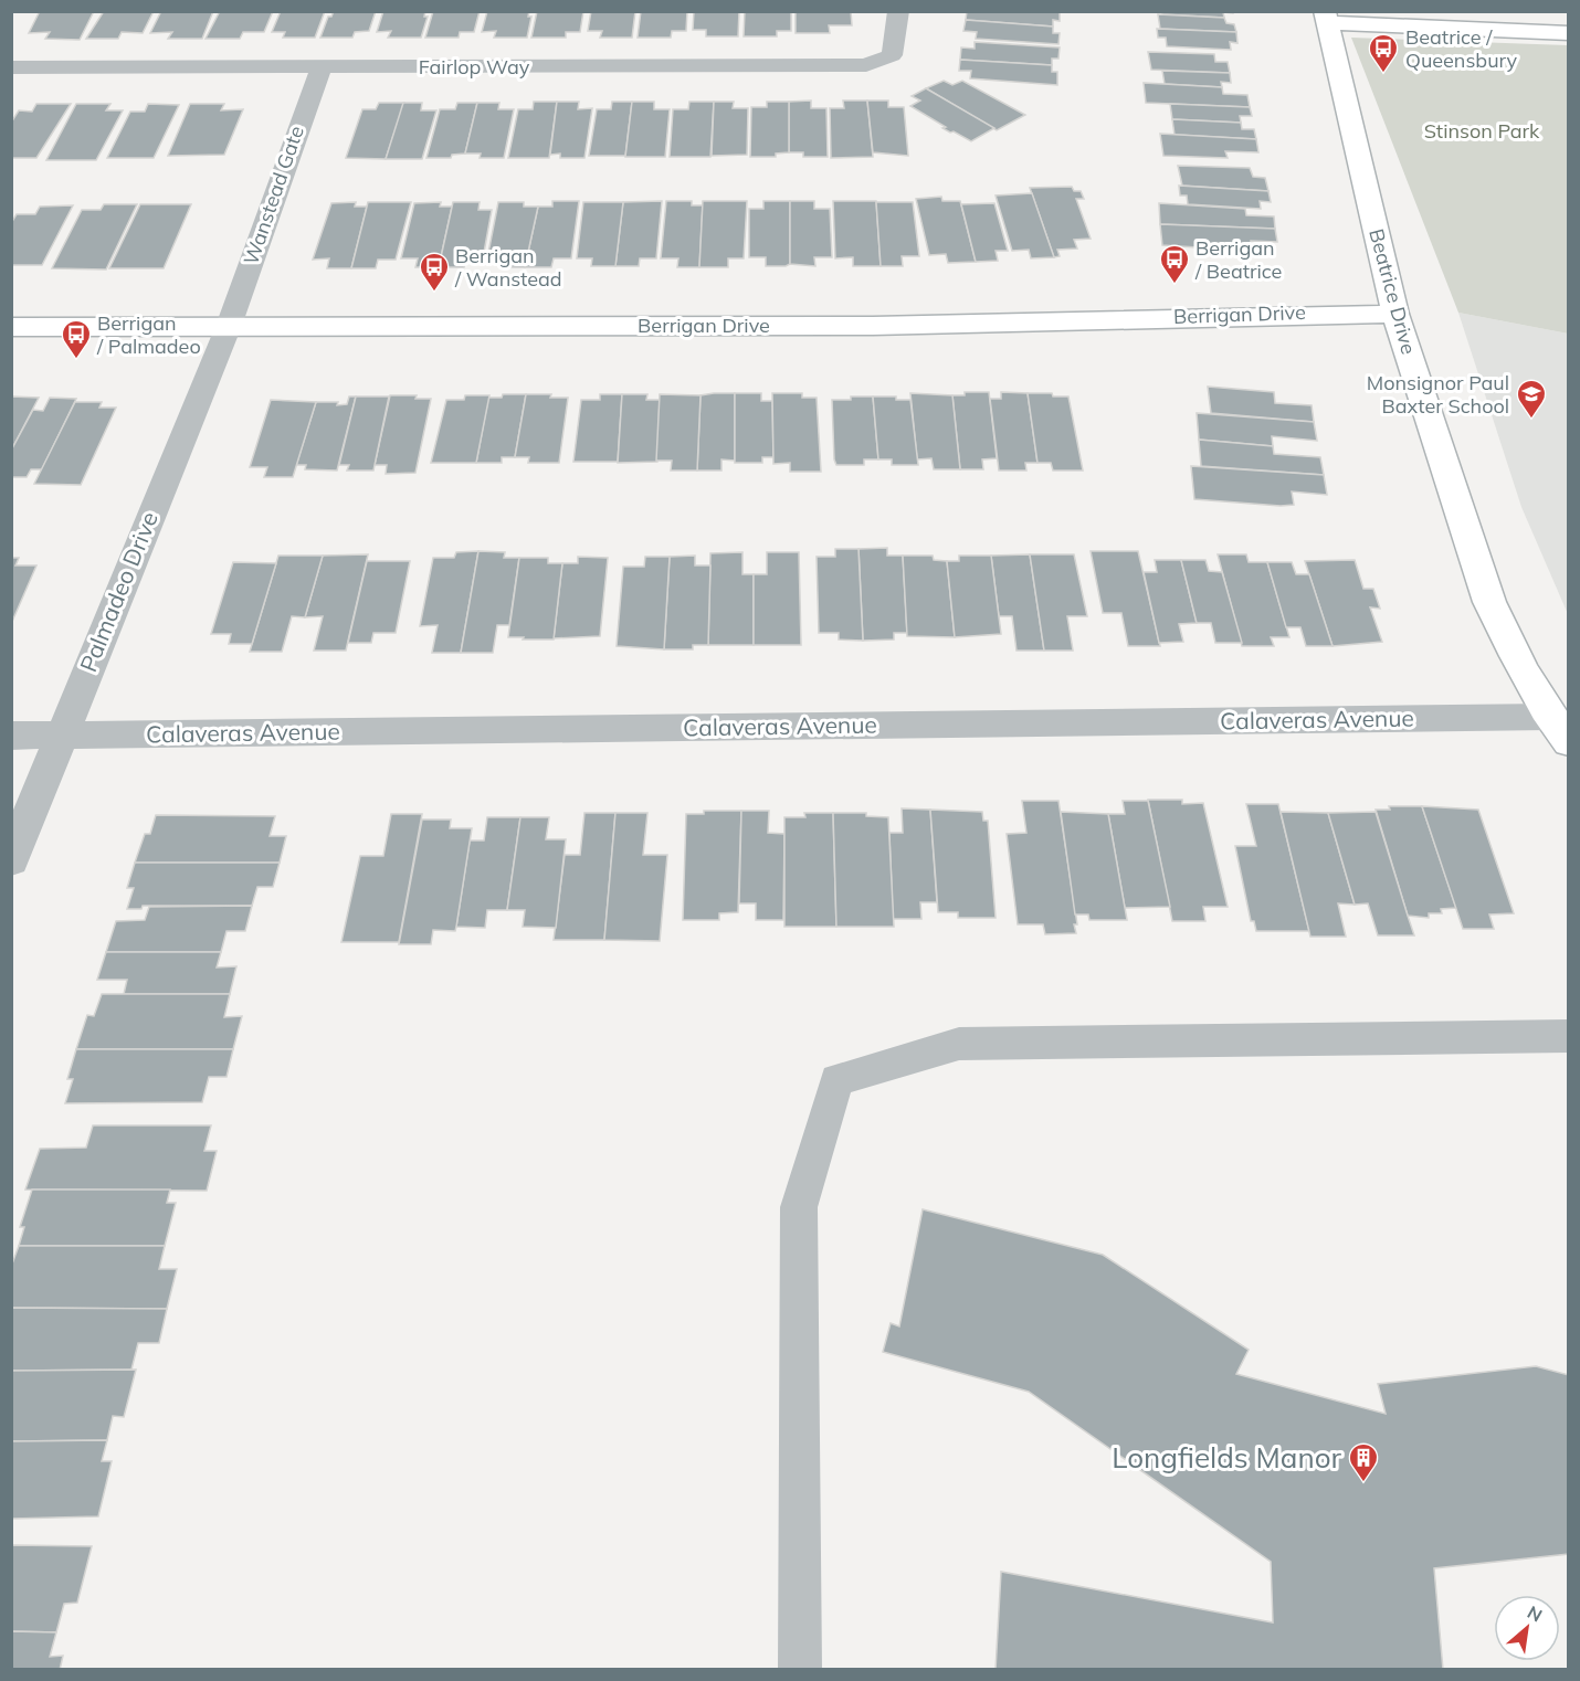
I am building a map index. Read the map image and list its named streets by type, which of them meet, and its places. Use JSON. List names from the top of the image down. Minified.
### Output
{"streets":{"street":["Fairlop Way","Wanstead Gate","Beatrice Drive","Berrigan Drive","Palmadeo Drive","Calaveras Avenue"]},"crossings":[["Fairlop Way","Wanstead Gate"],["Wanstead Gate","Berrigan Drive"],["Wanstead Gate","Palmadeo Drive"],["Beatrice Drive","Berrigan Drive"],["Beatrice Drive","Calaveras Avenue"],["Berrigan Drive","Palmadeo Drive"],["Palmadeo Drive","Calaveras Avenue"]],"parks":["Stinson Park"],"places":{"bus stop":["Beatrice / Queensbury","Berrigan / Beatrice","Berrigan / Wanstead","Berrigan / Palmadeo"],"school or university":["Monsignor Paul Baxter School"],"building":["Longfields Manor"]},"north":"top right"}
